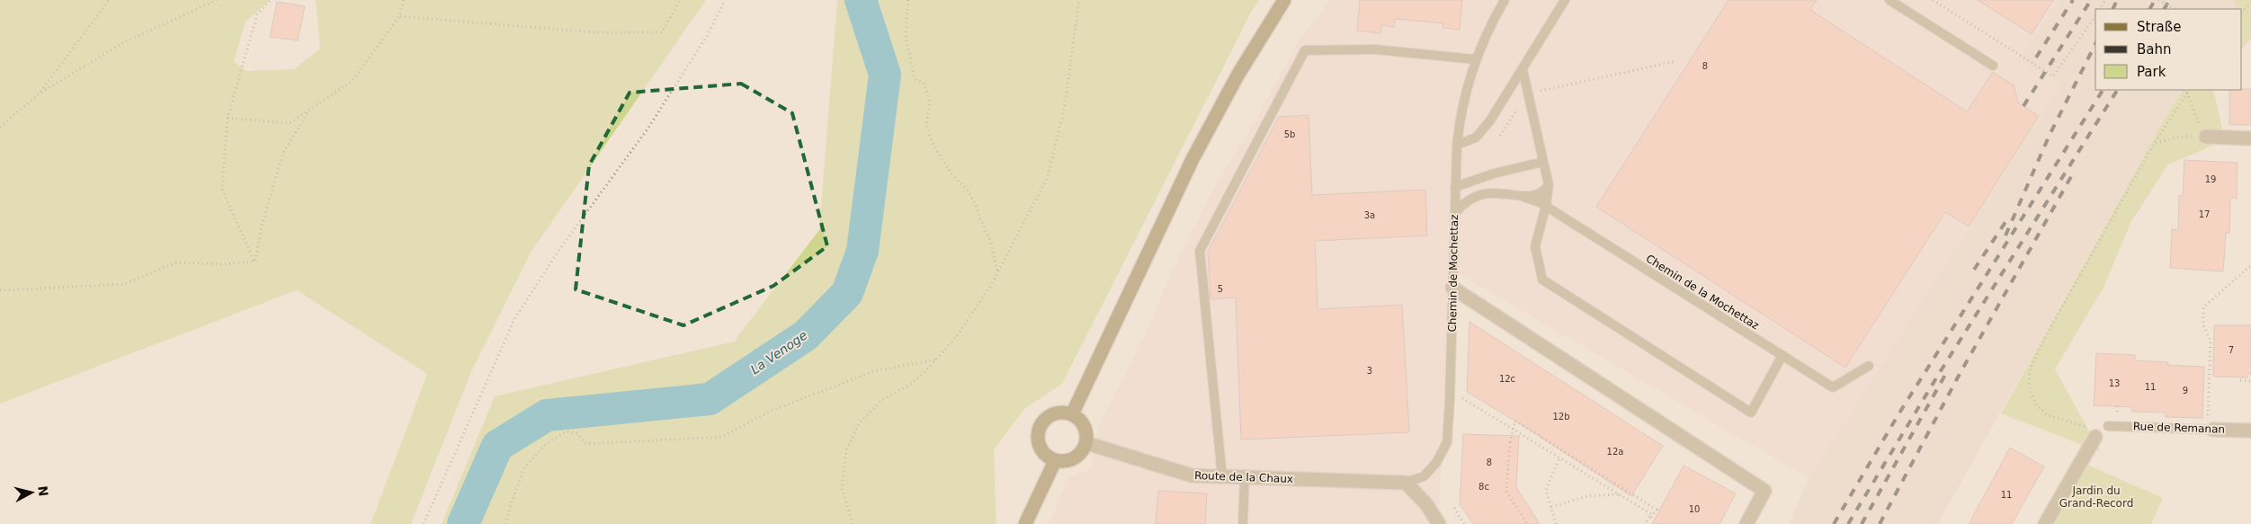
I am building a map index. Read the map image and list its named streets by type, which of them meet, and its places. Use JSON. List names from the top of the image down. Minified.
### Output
{"streets":{"street":["Rue de Remanan","Route de la Chaux"],"lane":["Chemin de Mochettaz","Chemin de la Mochettaz"]},"crossings":[["Chemin de Mochettaz","Chemin de la Mochettaz"],["Chemin de Mochettaz","Route de la Chaux"]],"water":["La Venoge"],"parks":["Jardin du Grand-Record"],"house_numbers":["8","5b","19","17","3a","5","7","3","12c","13","11","9","12b","12a","8","8c","11","10"],"legend":["Straße","Bahn","Park"],"north":"right"}
